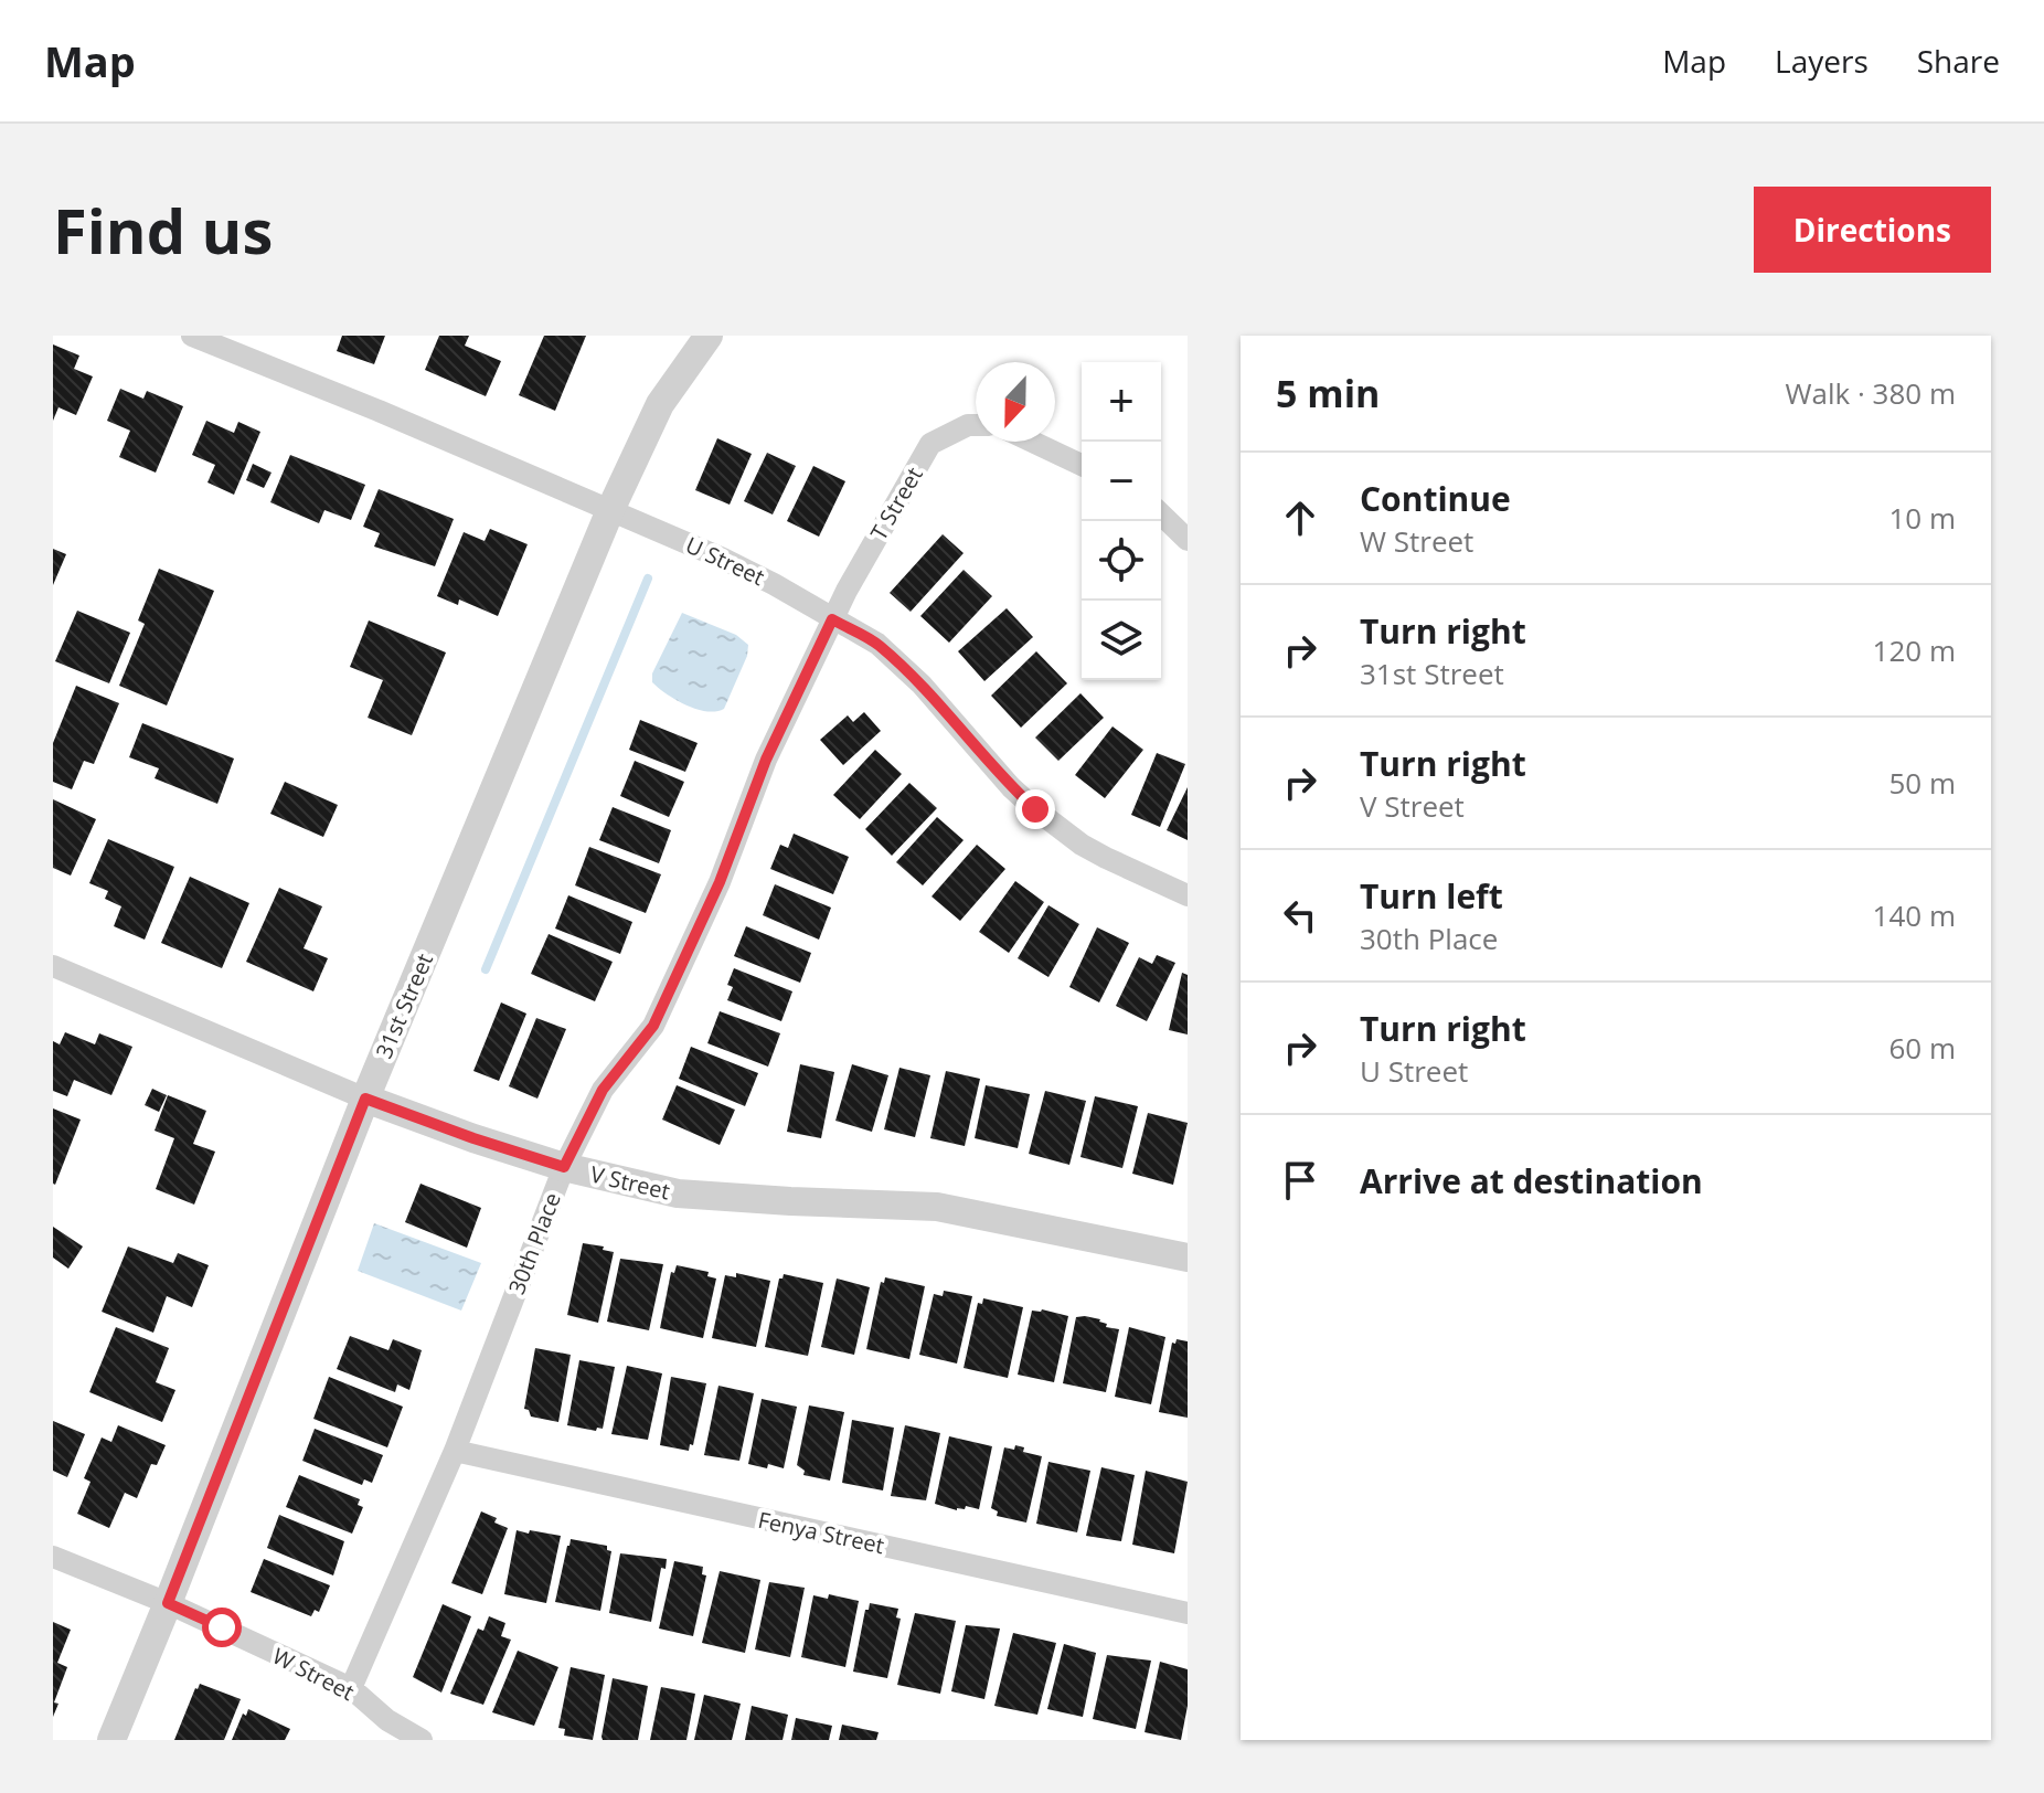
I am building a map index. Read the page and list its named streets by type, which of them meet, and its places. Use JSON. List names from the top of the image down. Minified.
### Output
{"streets":{"street":["T Street","U Street","31st Street","V Street","30th Place","Fenya Street","W Street"]},"crossings":[["T Street","U Street"],["T Street","30th Place"],["U Street","31st Street"],["U Street","30th Place"],["31st Street","V Street"],["31st Street","W Street"],["V Street","30th Place"],["30th Place","Fenya Street"],["30th Place","W Street"]],"north":"bottom","page":{"header":"Map","nav":["Map","Layers","Share"],"buttons":"Directions","title":"Find us","heading":["5 min","Walk · 380 m"],"map_buttons":["+","−"],"list":[["Continue","W Street","10 m"],["Turn right","31st Street","120 m"],["Turn right","V Street","50 m"],["Turn left","30th Place","140 m"],["Turn right","U Street","60 m"],"Arrive at destination"]}}
